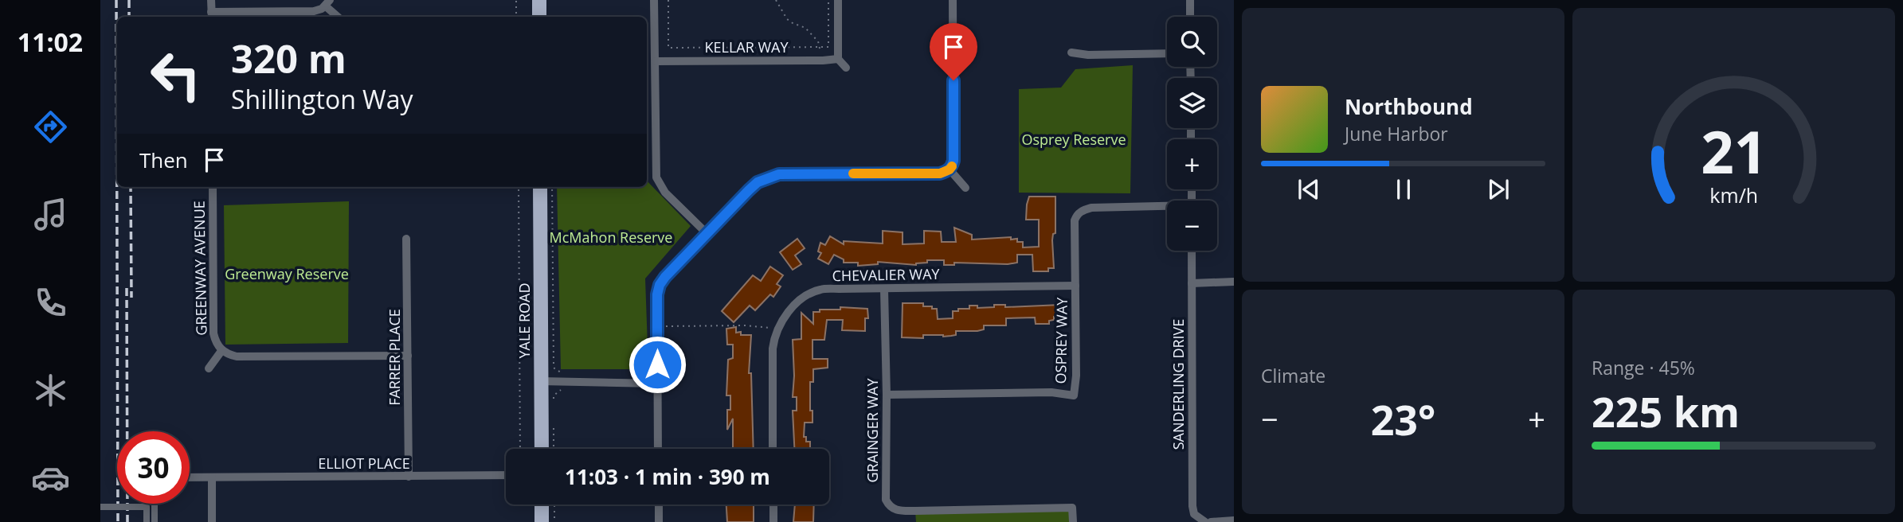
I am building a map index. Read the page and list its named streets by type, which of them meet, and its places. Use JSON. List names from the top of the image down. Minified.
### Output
{"streets":{"main road":["YALE ROAD"],"street":["KELLAR WAY","GREENWAY AVENUE","CHEVALIER WAY","OSPREY WAY","FARRER PLACE","SANDERLING DRIVE","GRAINGER WAY","ELLIOT PLACE"]},"crossings":[["GREENWAY AVENUE","FARRER PLACE"],["CHEVALIER WAY","OSPREY WAY"],["CHEVALIER WAY","GRAINGER WAY"],["OSPREY WAY","GRAINGER WAY"],["FARRER PLACE","ELLIOT PLACE"]],"parks":["Osprey Reserve","McMahon Reserve","Greenway Reserve"],"page":{"tabs":"11:02","map_buttons":["+","−"],"turn":["320 m","Shillington Way"],"song":["Northbound","June Harbor"],"then":"Then","tile":["Climate",["Range · 45%","225 km"]],"heat":["−","23°","+"],"limit":"30","trip":"11:03 · 1 min · 390 m","gauge":["21","km/h"]}}
